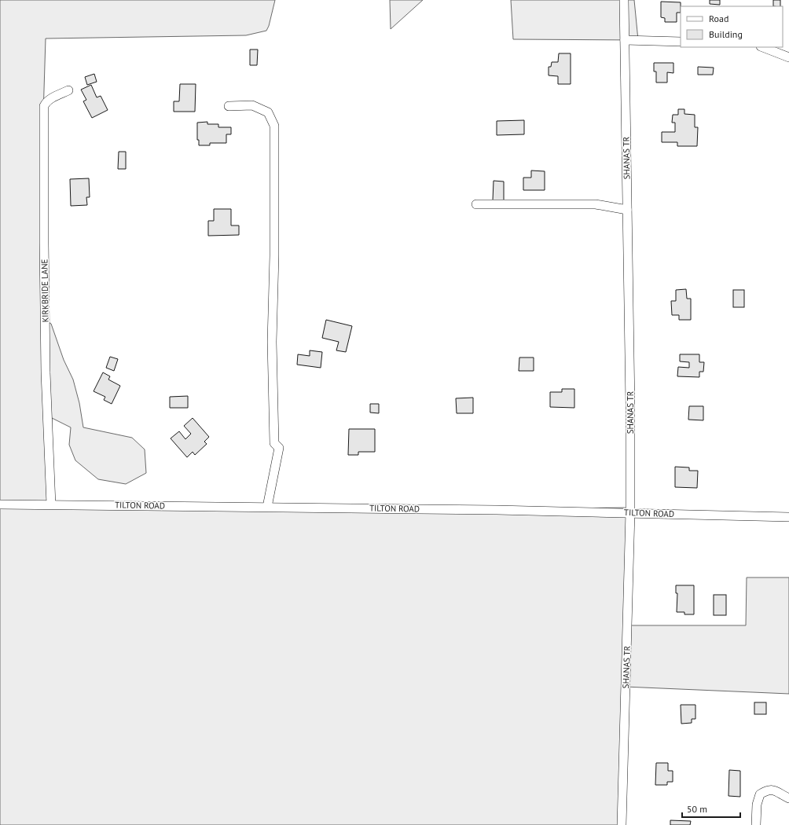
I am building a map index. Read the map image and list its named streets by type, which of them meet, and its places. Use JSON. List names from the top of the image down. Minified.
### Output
{"streets":{"street":["SHANAS TR","KIRKBRIDE LANE","TILTON ROAD"]},"crossings":[["SHANAS TR","TILTON ROAD"],["KIRKBRIDE LANE","TILTON ROAD"]],"legend":["Road","Building"],"scale_bar":"50 m"}
